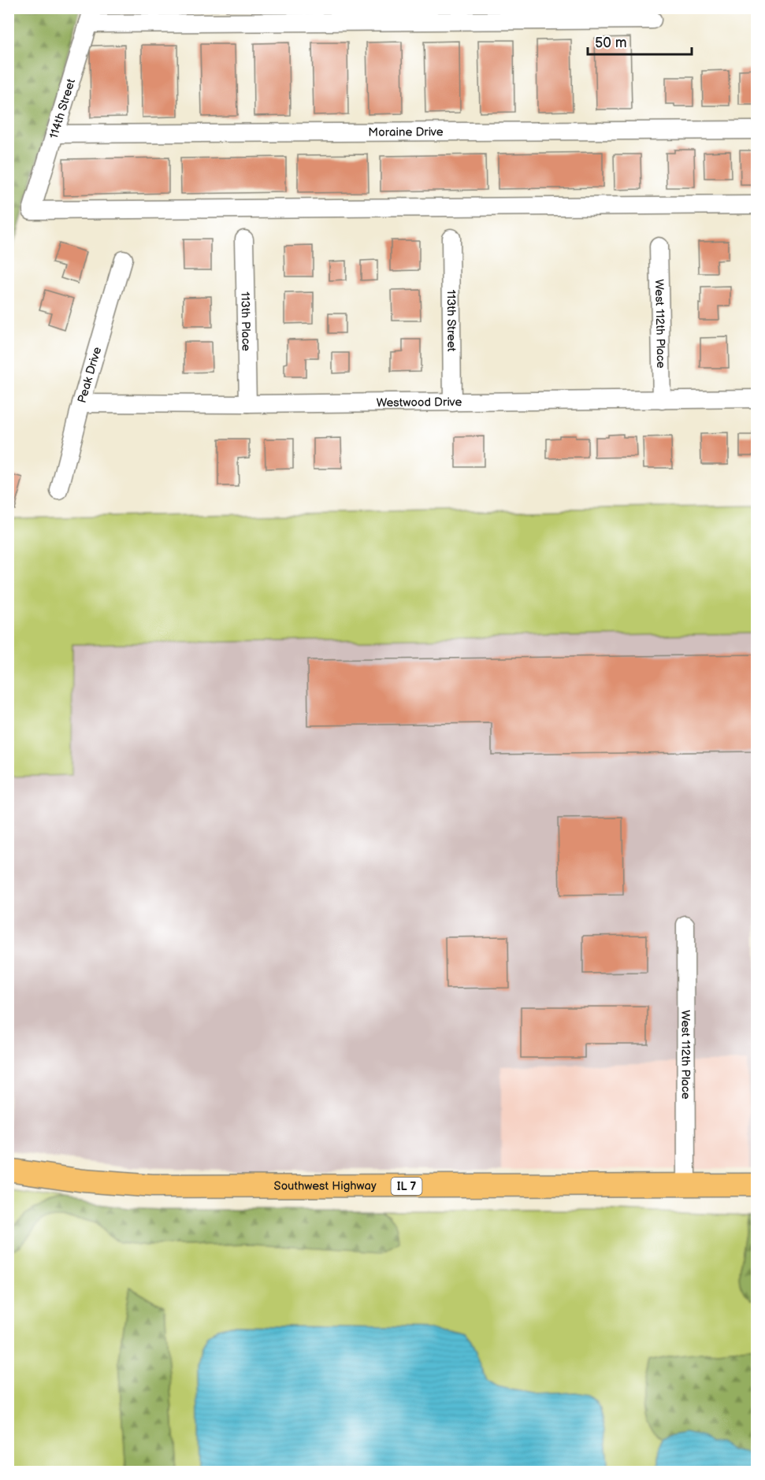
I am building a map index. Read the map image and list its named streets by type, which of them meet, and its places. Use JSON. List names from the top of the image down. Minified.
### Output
{"streets":{"main road":["IL 7","Southwest Highway"],"street":["114th Street","Moraine Drive","113th Street","113th Place","West 112th Place","Peak Drive","Westwood Drive"]},"crossings":[["114th Street","Moraine Drive"],["113th Street","Westwood Drive"],["113th Place","Westwood Drive"],["West 112th Place","Westwood Drive"],["West 112th Place","Southwest Highway"],["Peak Drive","Westwood Drive"]],"scale_bar":"50 m"}
